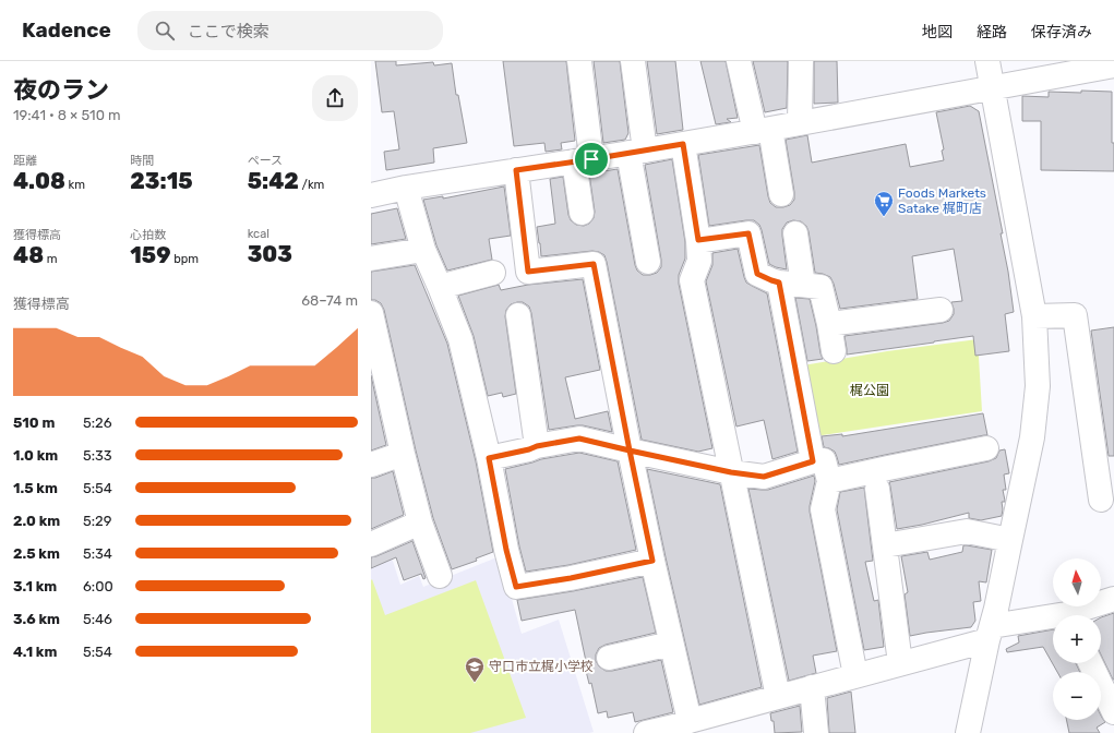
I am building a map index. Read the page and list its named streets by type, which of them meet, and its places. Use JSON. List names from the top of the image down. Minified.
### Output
{"parks":["梶公園"],"places":{"supermarket":["Foods Markets Satake 梶町店"],"school or university":["守口市立梶小学校"]},"north":"top","page":{"header":"Kadence","search":"ここで検索","nav":["地図","経路","保存済み"],"heading":["夜のラン","19:41 · 8 × 510 m"],"stats":[["距離","4.08 km"],["時間","23:15"],["ペース","5:42 /km"],["獲得標高","48 m"],["心拍数","159 bpm"],["kcal","303"]],"chart":["獲得標高","68–74 m"],"list":[{"name":"510 m","note":"5:26"},{"name":"1.0 km","note":"5:33"},{"name":"1.5 km","note":"5:54"},{"name":"2.0 km","note":"5:29"},{"name":"2.5 km","note":"5:34"},{"name":"3.1 km","note":"6:00"},{"name":"3.6 km","note":"5:46"},{"name":"4.1 km","note":"5:54"}],"map_buttons":["+","−"]}}
